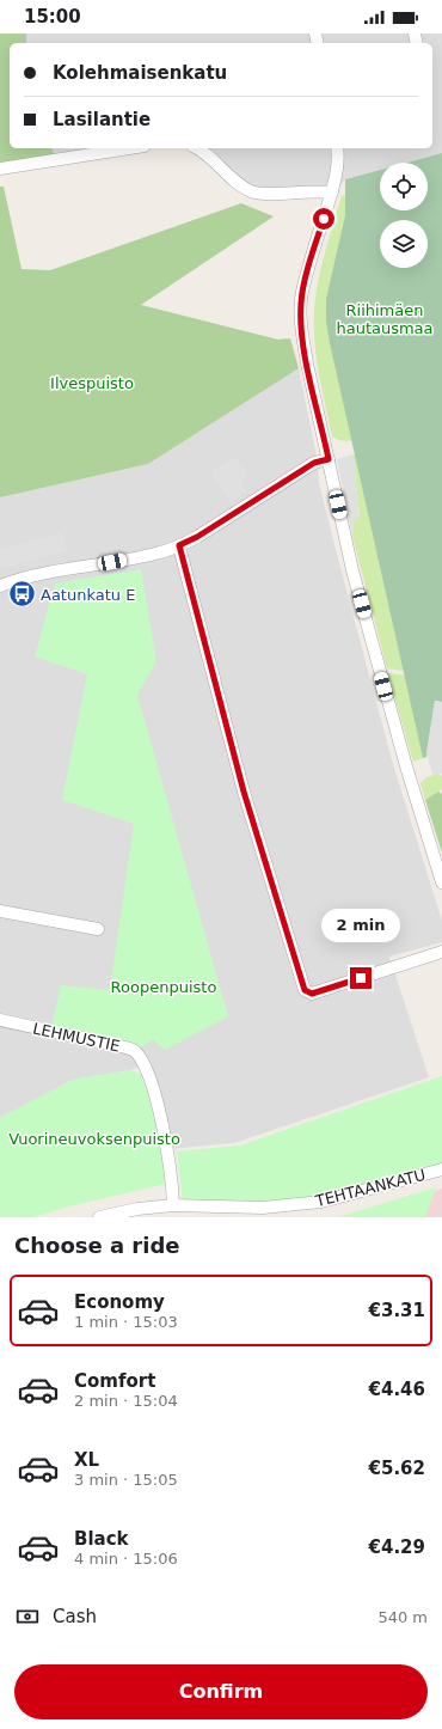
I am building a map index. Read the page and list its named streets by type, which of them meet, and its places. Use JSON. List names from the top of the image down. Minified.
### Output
{"streets":{"street":["LEHMUSTIE","TEHTAANKATU"]},"crossings":[["LEHMUSTIE","TEHTAANKATU"]],"parks":["Riihimäen hautausmaa","Ilvespuisto","Roopenpuisto","Vuorineuvoksenpuisto"],"places":{"bus stop":["Aatunkatu E"]},"page":{"status":"15:00","banner":["Kolehmaisenkatu","Lasilantie"],"bubble":"2 min","heading":"Choose a ride","list":[{"name":"Economy","note":"1 min · 15:03","value":"€3.31"},{"name":"Comfort","note":"2 min · 15:04","value":"€4.46"},{"name":"XL","note":"3 min · 15:05","value":"€5.62"},{"name":"Black","note":"4 min · 15:06","value":"€4.29"}],"pay":["Cash","540 m"],"buttons":"Confirm"}}
